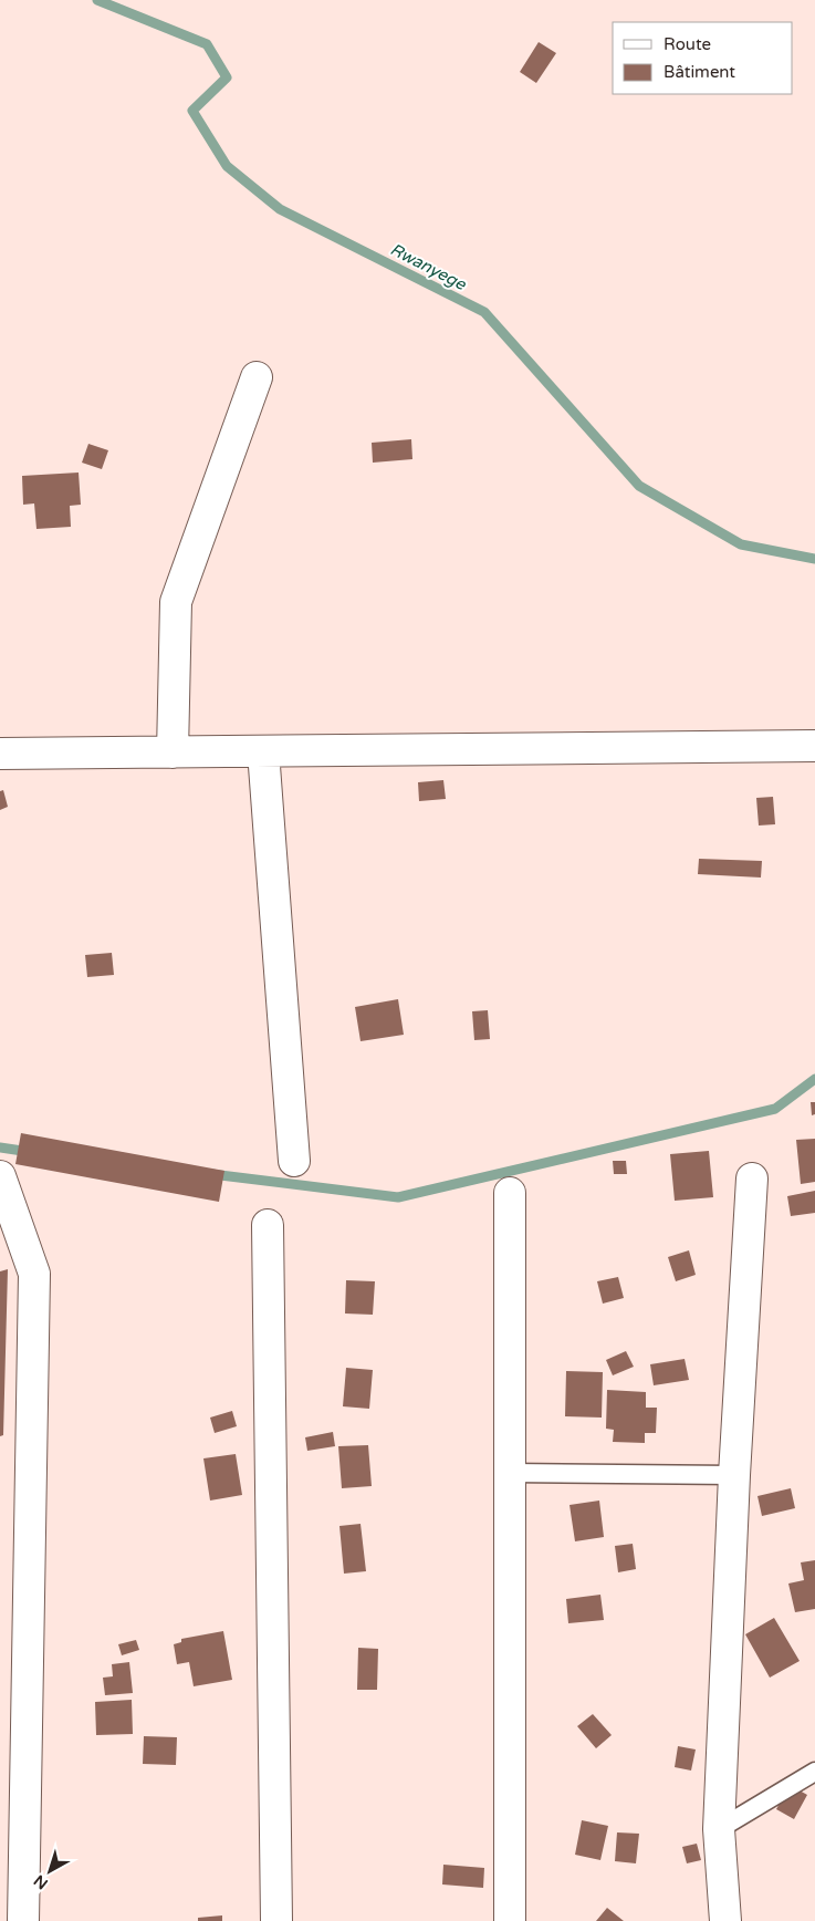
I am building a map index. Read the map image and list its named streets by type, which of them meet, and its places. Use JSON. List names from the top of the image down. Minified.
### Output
{"water":["Rwanyege"],"legend":["Route","Bâtiment"],"north":"bottom left"}
